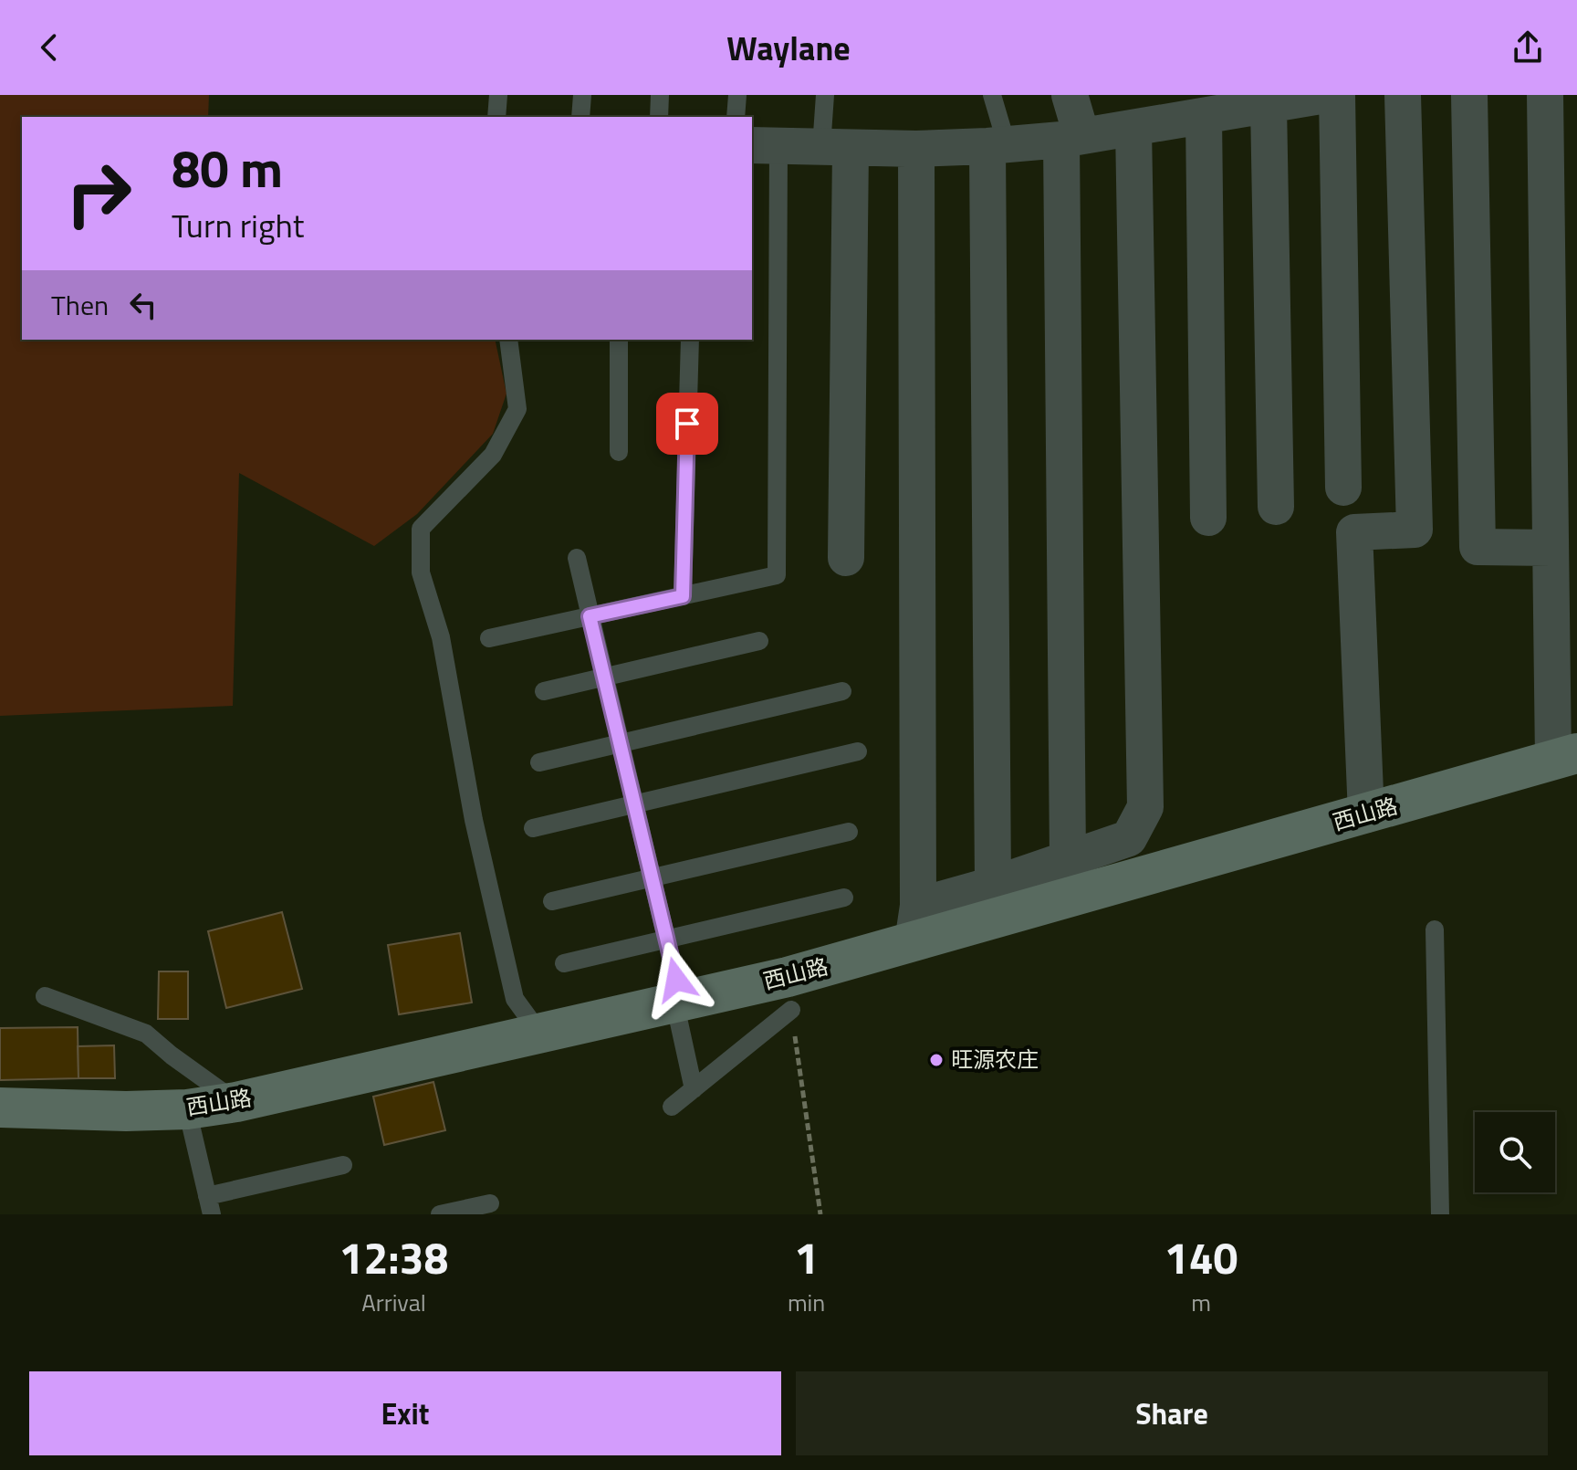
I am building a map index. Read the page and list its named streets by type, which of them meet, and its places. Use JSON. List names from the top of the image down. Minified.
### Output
{"streets":{"street":["西山路"]},"places":["旺源农庄"],"page":{"header":"Waylane","turn":["80 m","Turn right"],"then":"Then","eta":["12:38","Arrival","1","min","140","m"],"buttons":["Exit","Share"]}}
